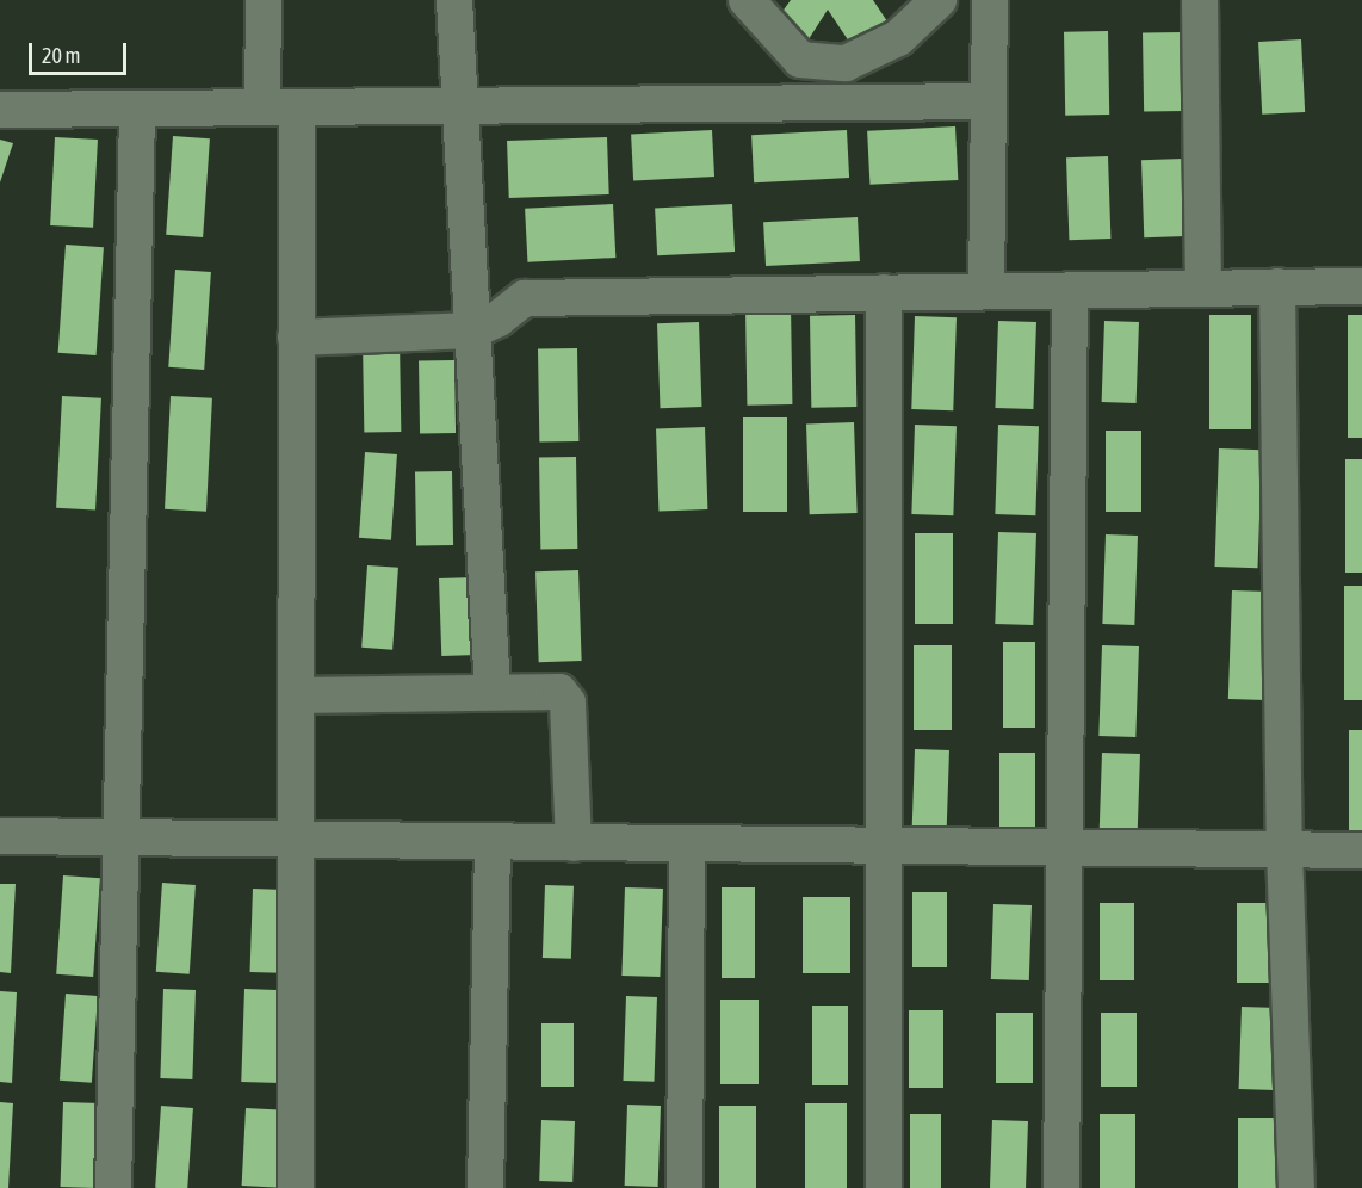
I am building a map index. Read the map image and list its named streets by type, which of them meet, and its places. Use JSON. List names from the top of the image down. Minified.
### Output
{"scale_bar":"20 m"}
